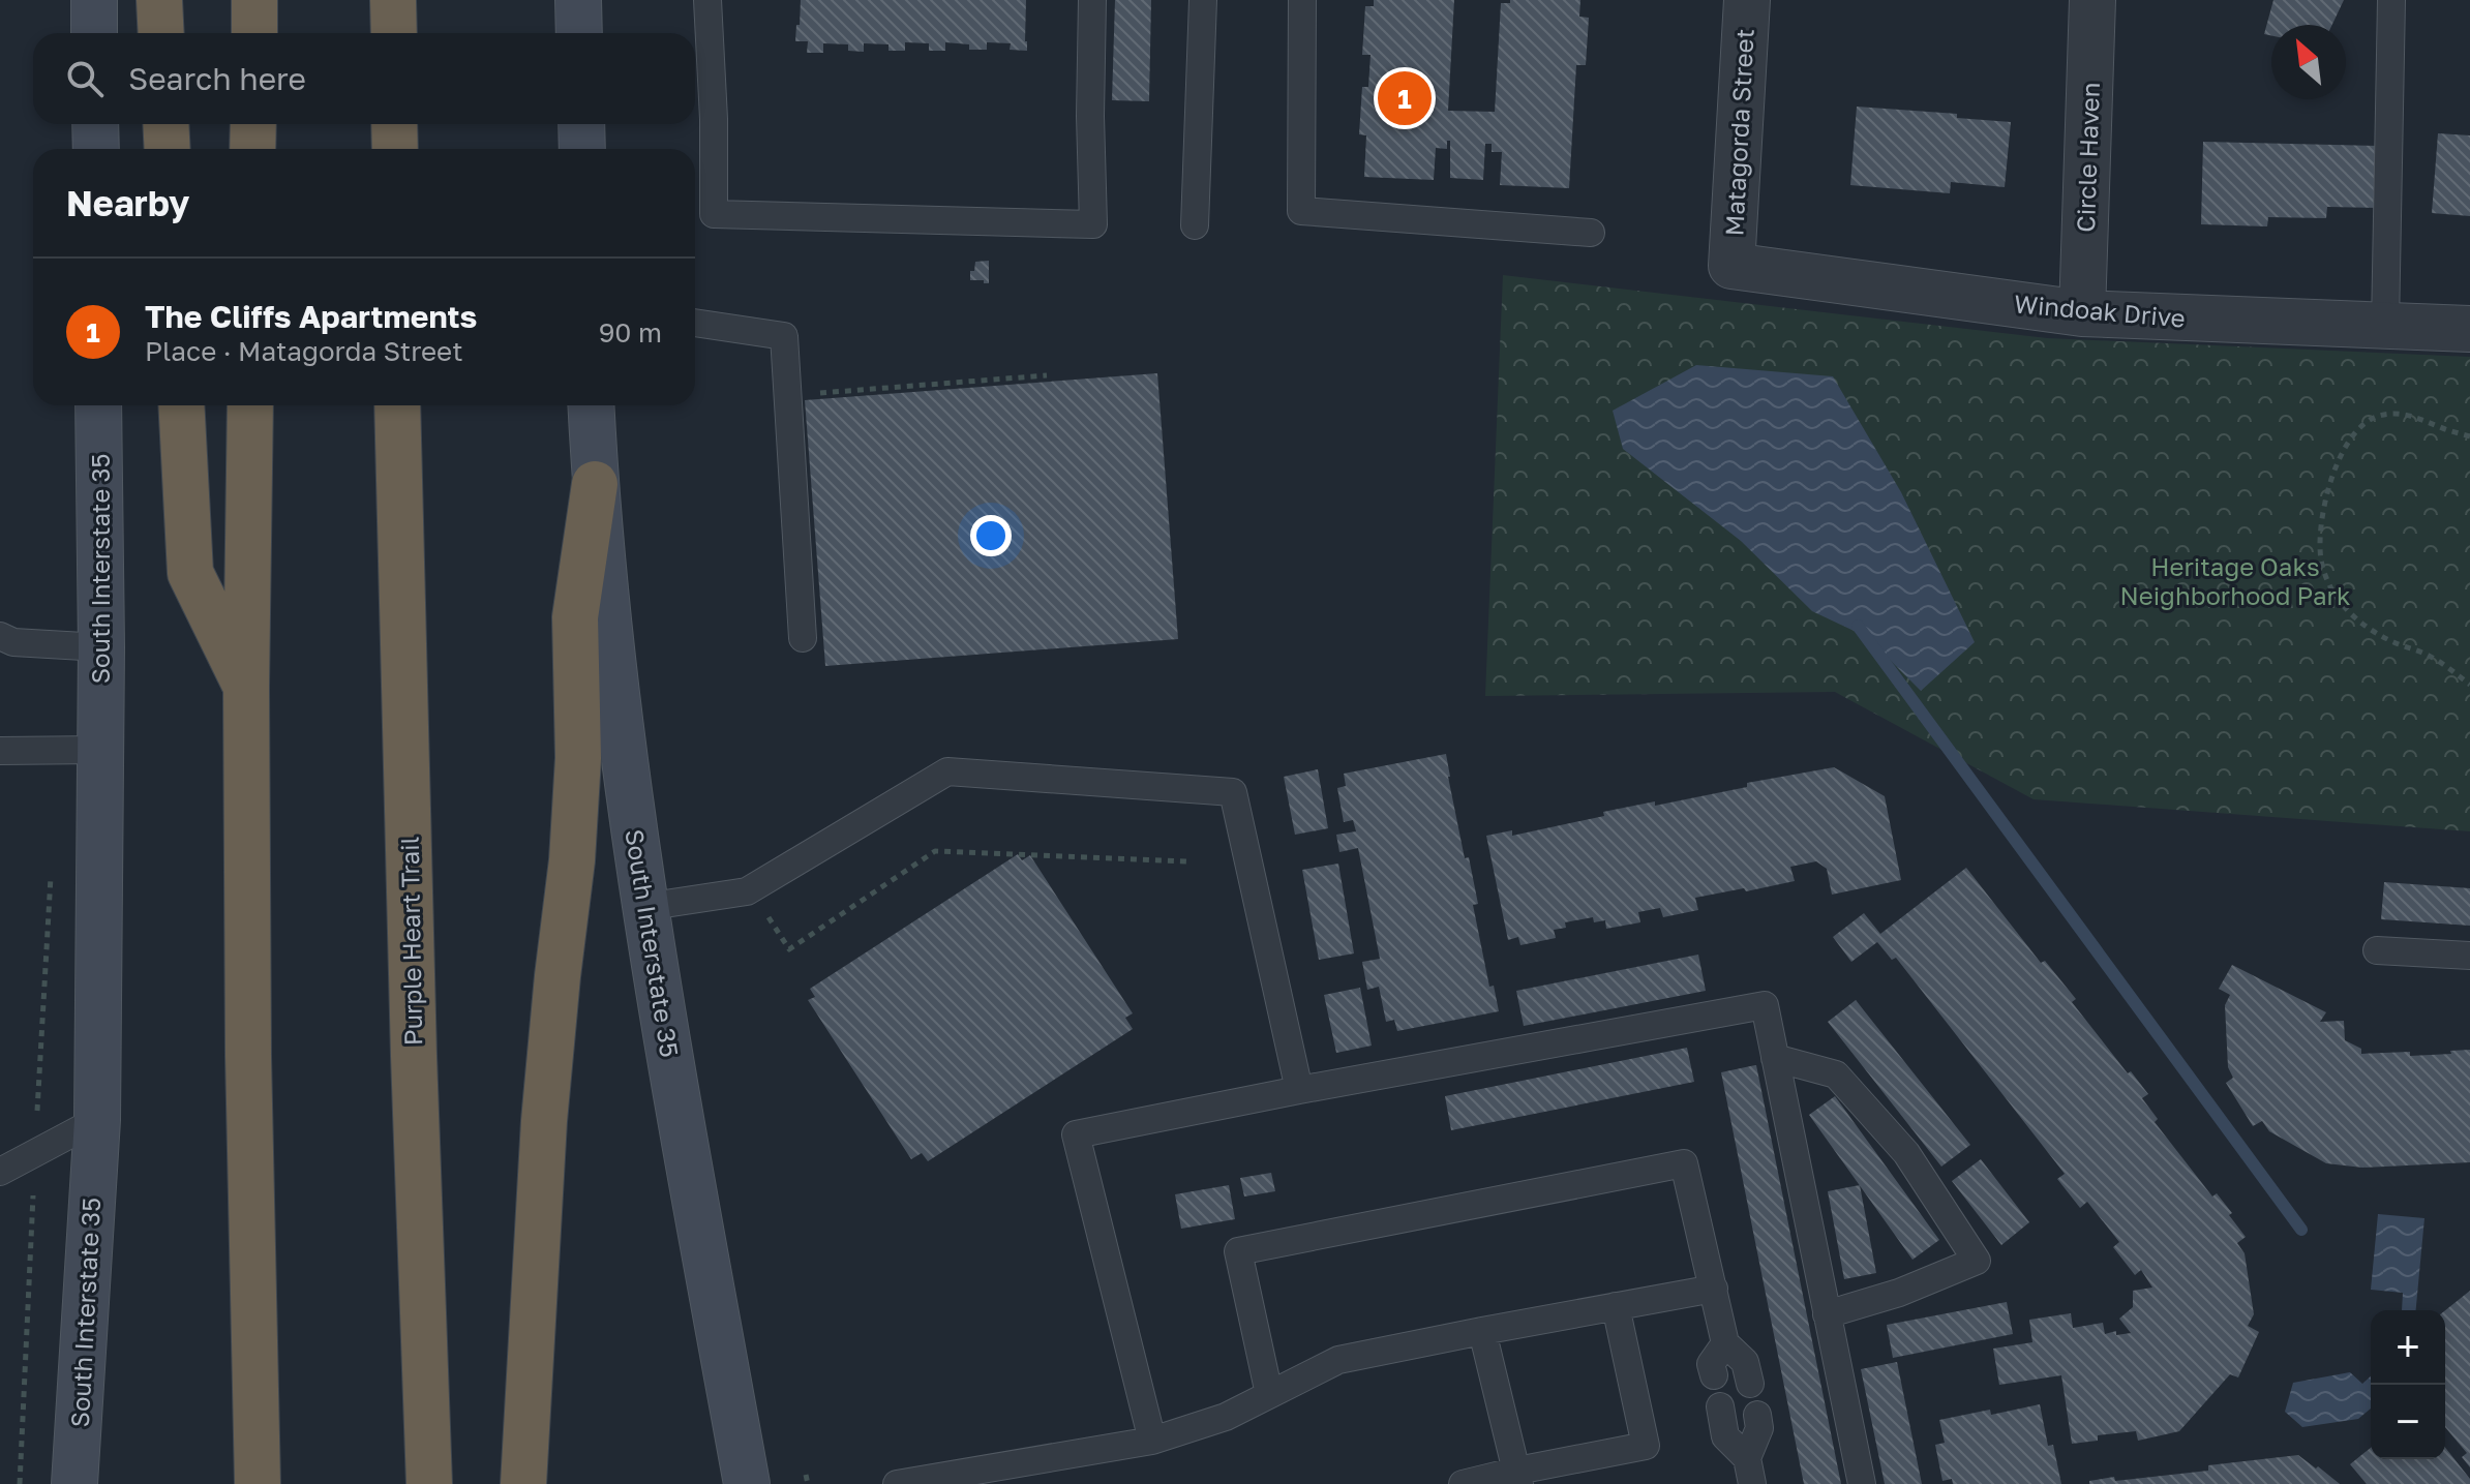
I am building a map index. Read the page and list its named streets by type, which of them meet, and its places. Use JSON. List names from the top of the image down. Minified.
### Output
{"streets":{"highway":["Purple Heart Trail"],"main road":["South Interstate 35"],"street":["Matagorda Street","Circle Haven","Windoak Drive"]},"crossings":[["Matagorda Street","Windoak Drive"],["Circle Haven","Windoak Drive"]],"parks":["Heritage Oaks Neighborhood Park"],"north":"top left","page":{"search":"Search here","pins":"1","heading":"Nearby","list":[{"mark":"1","name":"The Cliffs Apartments","note":"Place · Matagorda Street","value":"90 m"}],"map_buttons":["+","−"]}}
